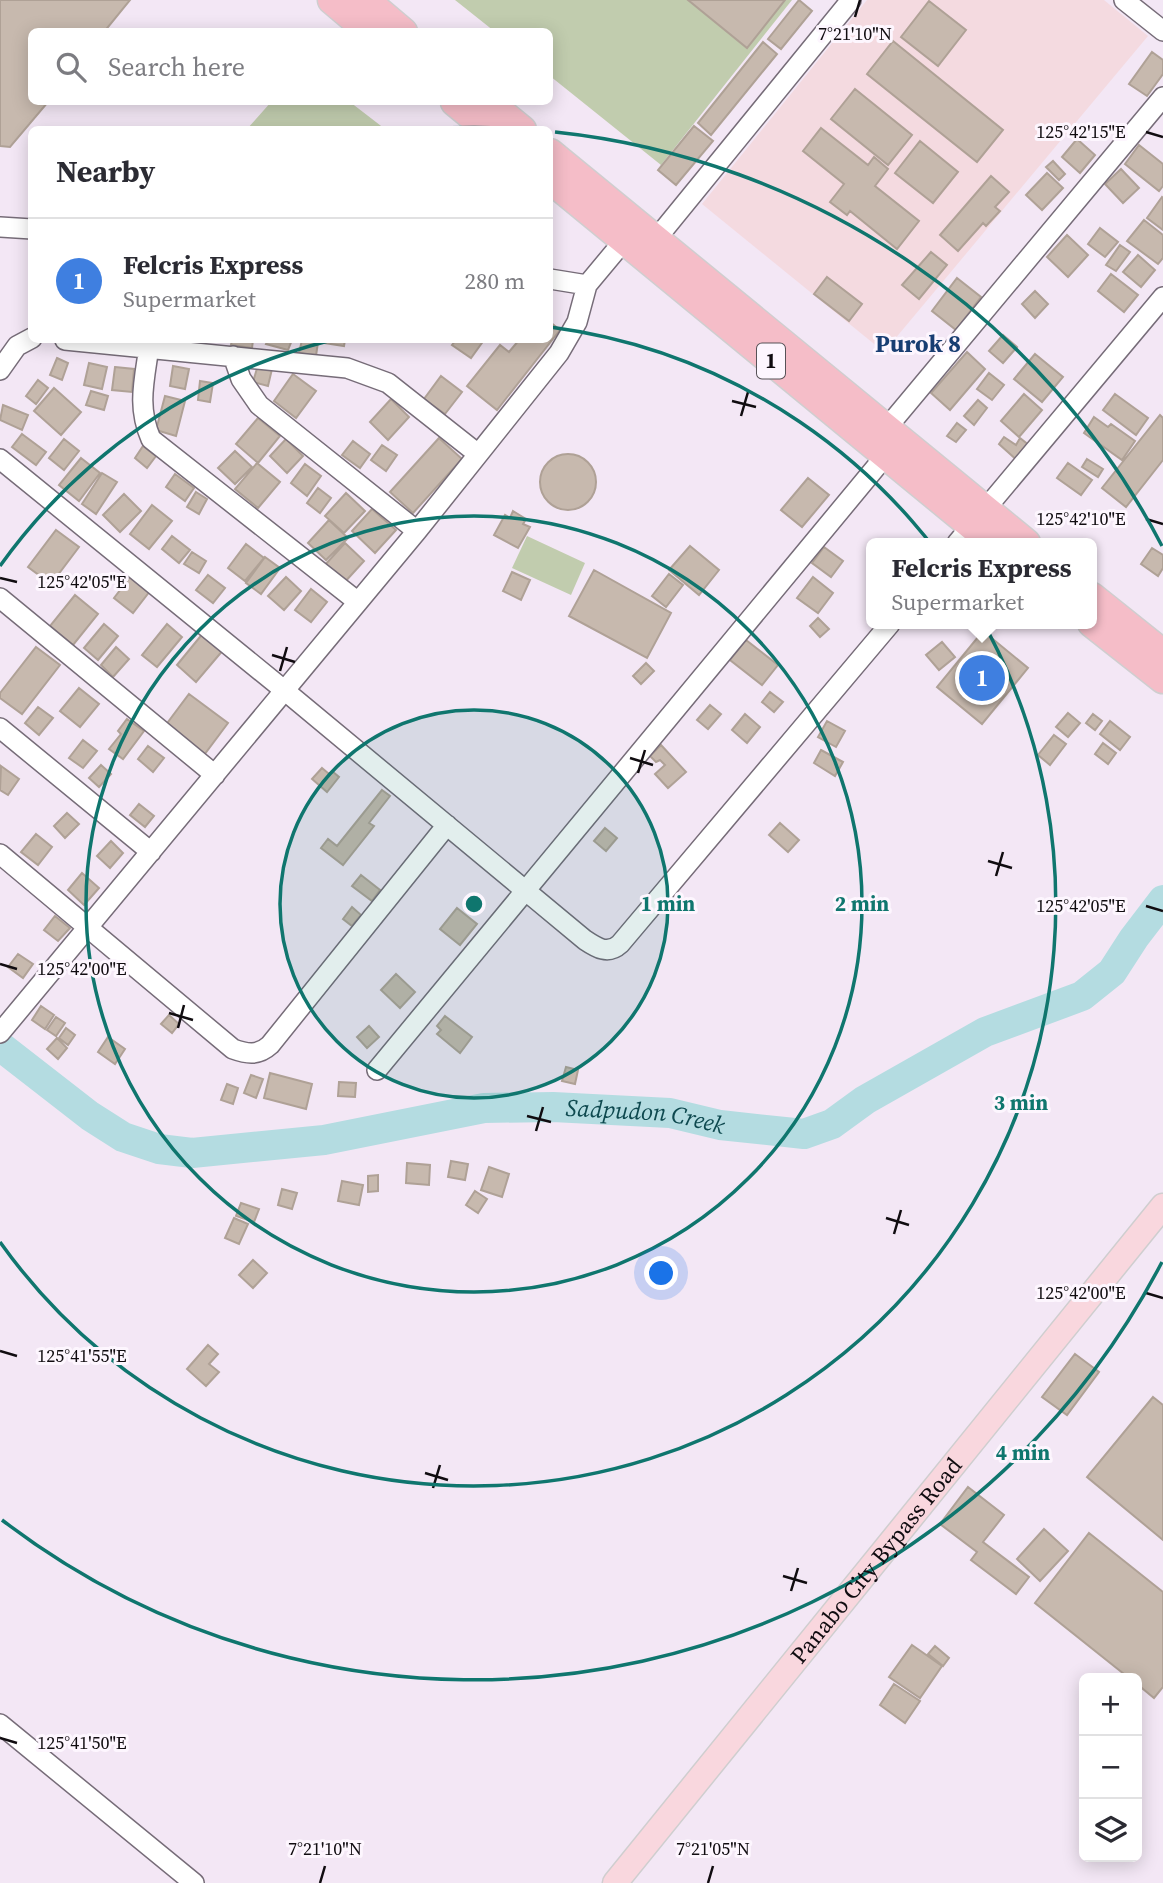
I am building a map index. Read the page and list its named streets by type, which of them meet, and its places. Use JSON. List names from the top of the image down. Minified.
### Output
{"streets":{"highway":["1"],"main road":["Panabo City Bypass Road"]},"districts":["Purok 8"],"water":["Sadpudon Creek"],"page":{"search":"Search here","heading":"Nearby","list":[{"mark":"1","name":"Felcris Express","note":"Supermarket","value":"280 m"}],"popup":["Felcris Express","Supermarket"],"pins":"1","map_buttons":["+","−"]},"coordinates":["7°21'10\"N","125°42'15\"E","125°42'10\"E","125°42'05\"E","125°42'00\"E","125°41'55\"E","125°41'50\"E","7°21'05\"N"],"rings":["1 min","2 min","3 min","4 min"]}
